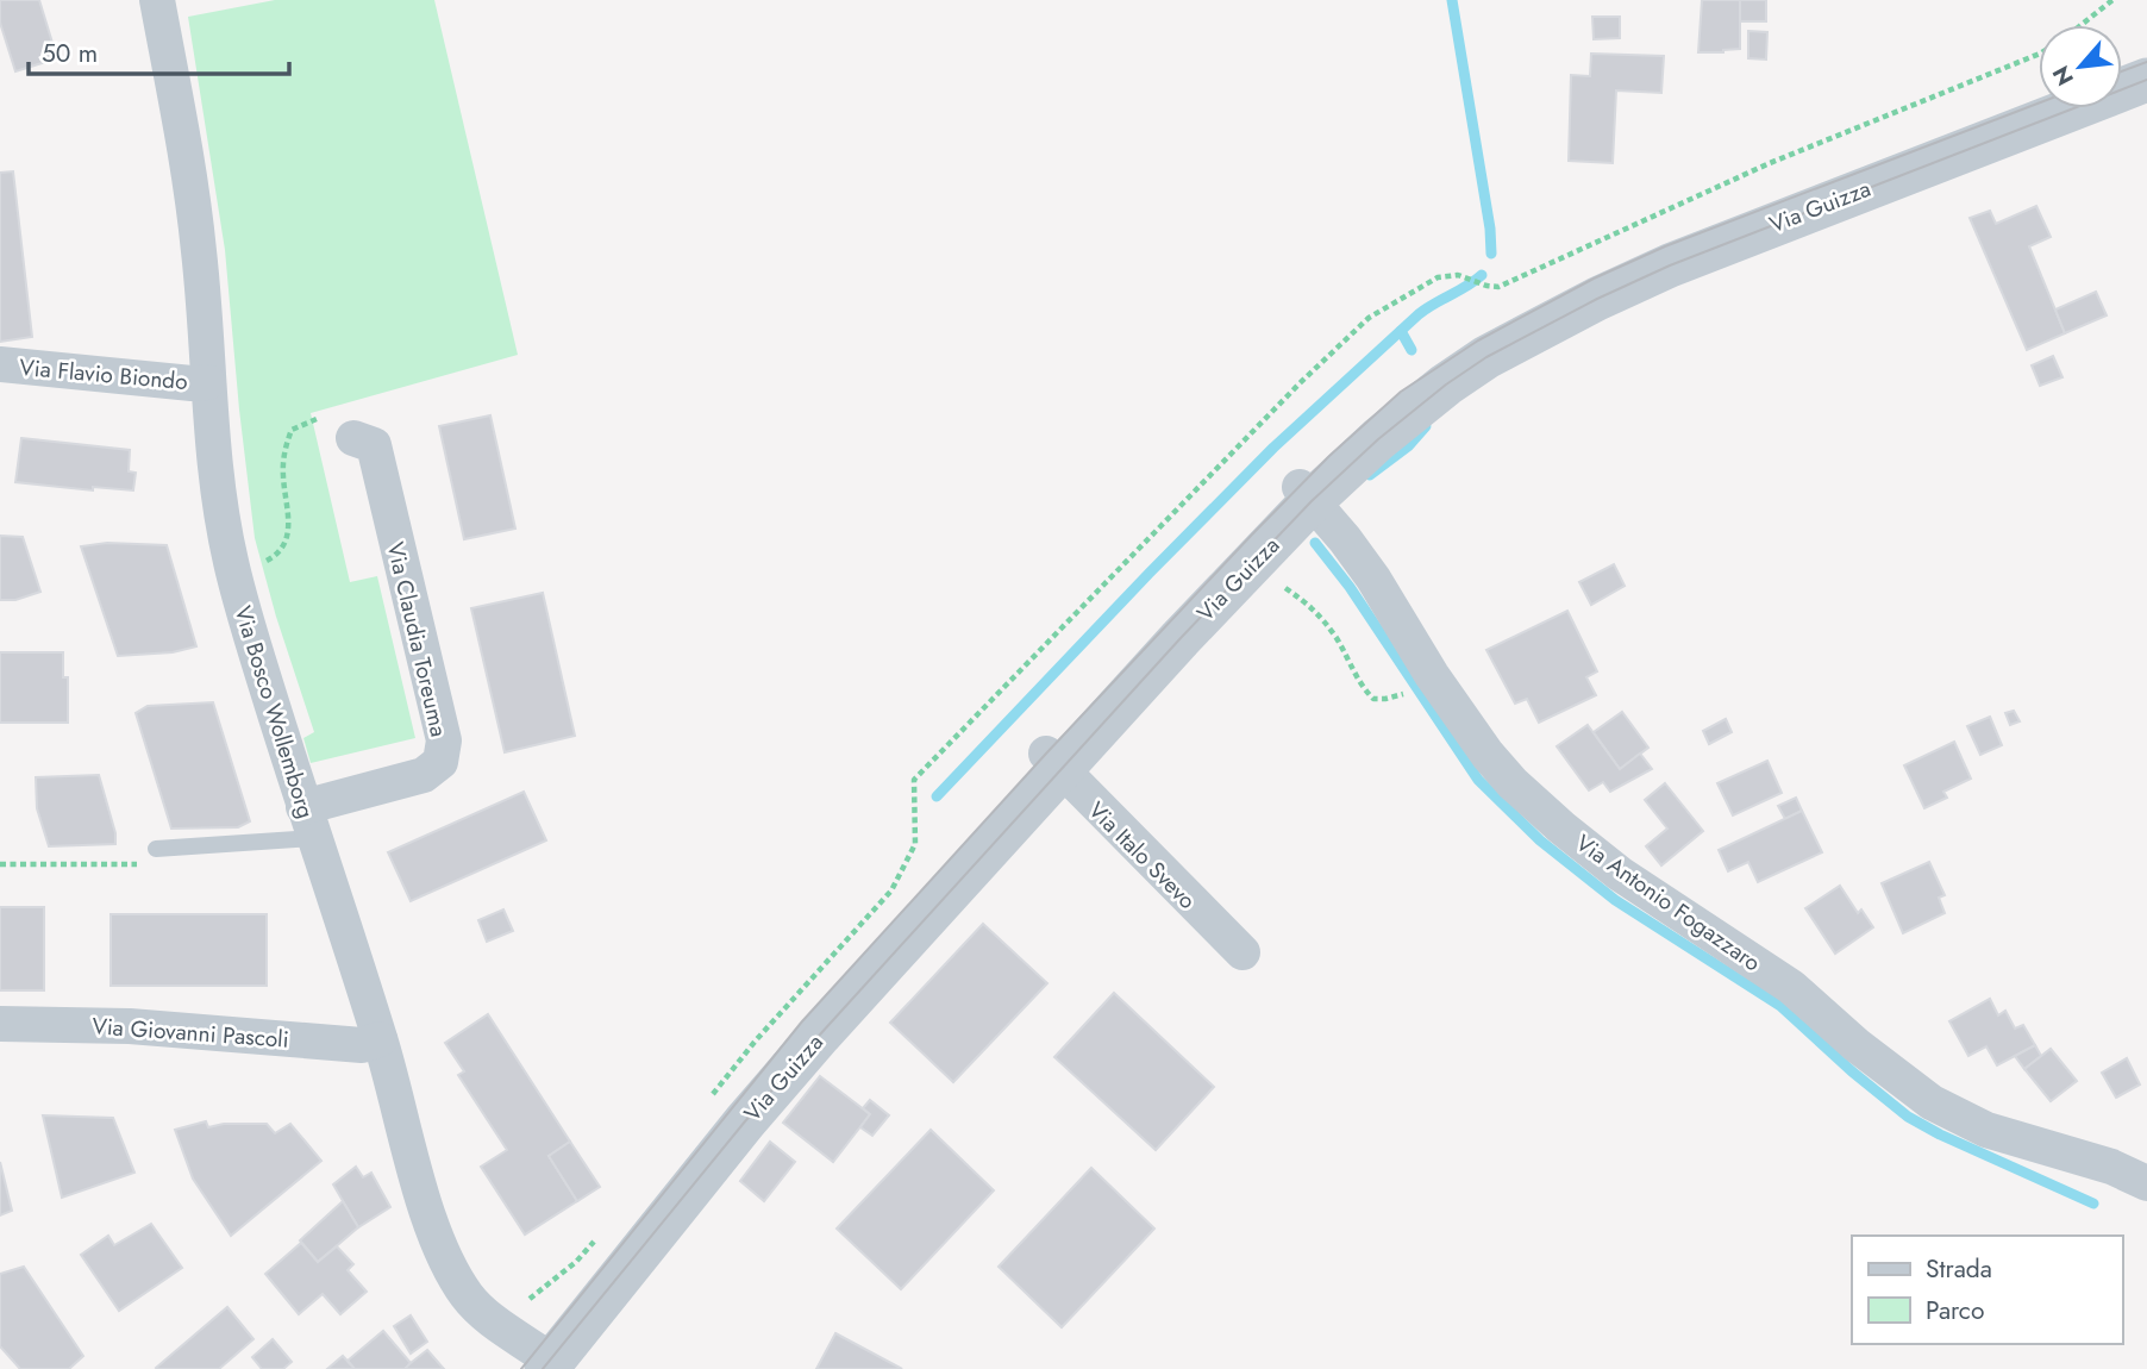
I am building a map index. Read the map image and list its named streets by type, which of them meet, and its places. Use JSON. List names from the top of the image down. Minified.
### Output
{"streets":{"street":["Via Guizza","Via Flavio Biondo","Via Claudia Toreuma","Via Bosco Wollemborg","Via Italo Svevo","Via Antonio Fogazzaro","Via Giovanni Pascoli"]},"crossings":[["Via Guizza","Via Bosco Wollemborg"],["Via Guizza","Via Italo Svevo"],["Via Guizza","Via Antonio Fogazzaro"],["Via Flavio Biondo","Via Bosco Wollemborg"],["Via Claudia Toreuma","Via Bosco Wollemborg"],["Via Bosco Wollemborg","Via Giovanni Pascoli"]],"legend":["Strada","Parco"],"scale_bar":"50 m","north":"bottom left"}
